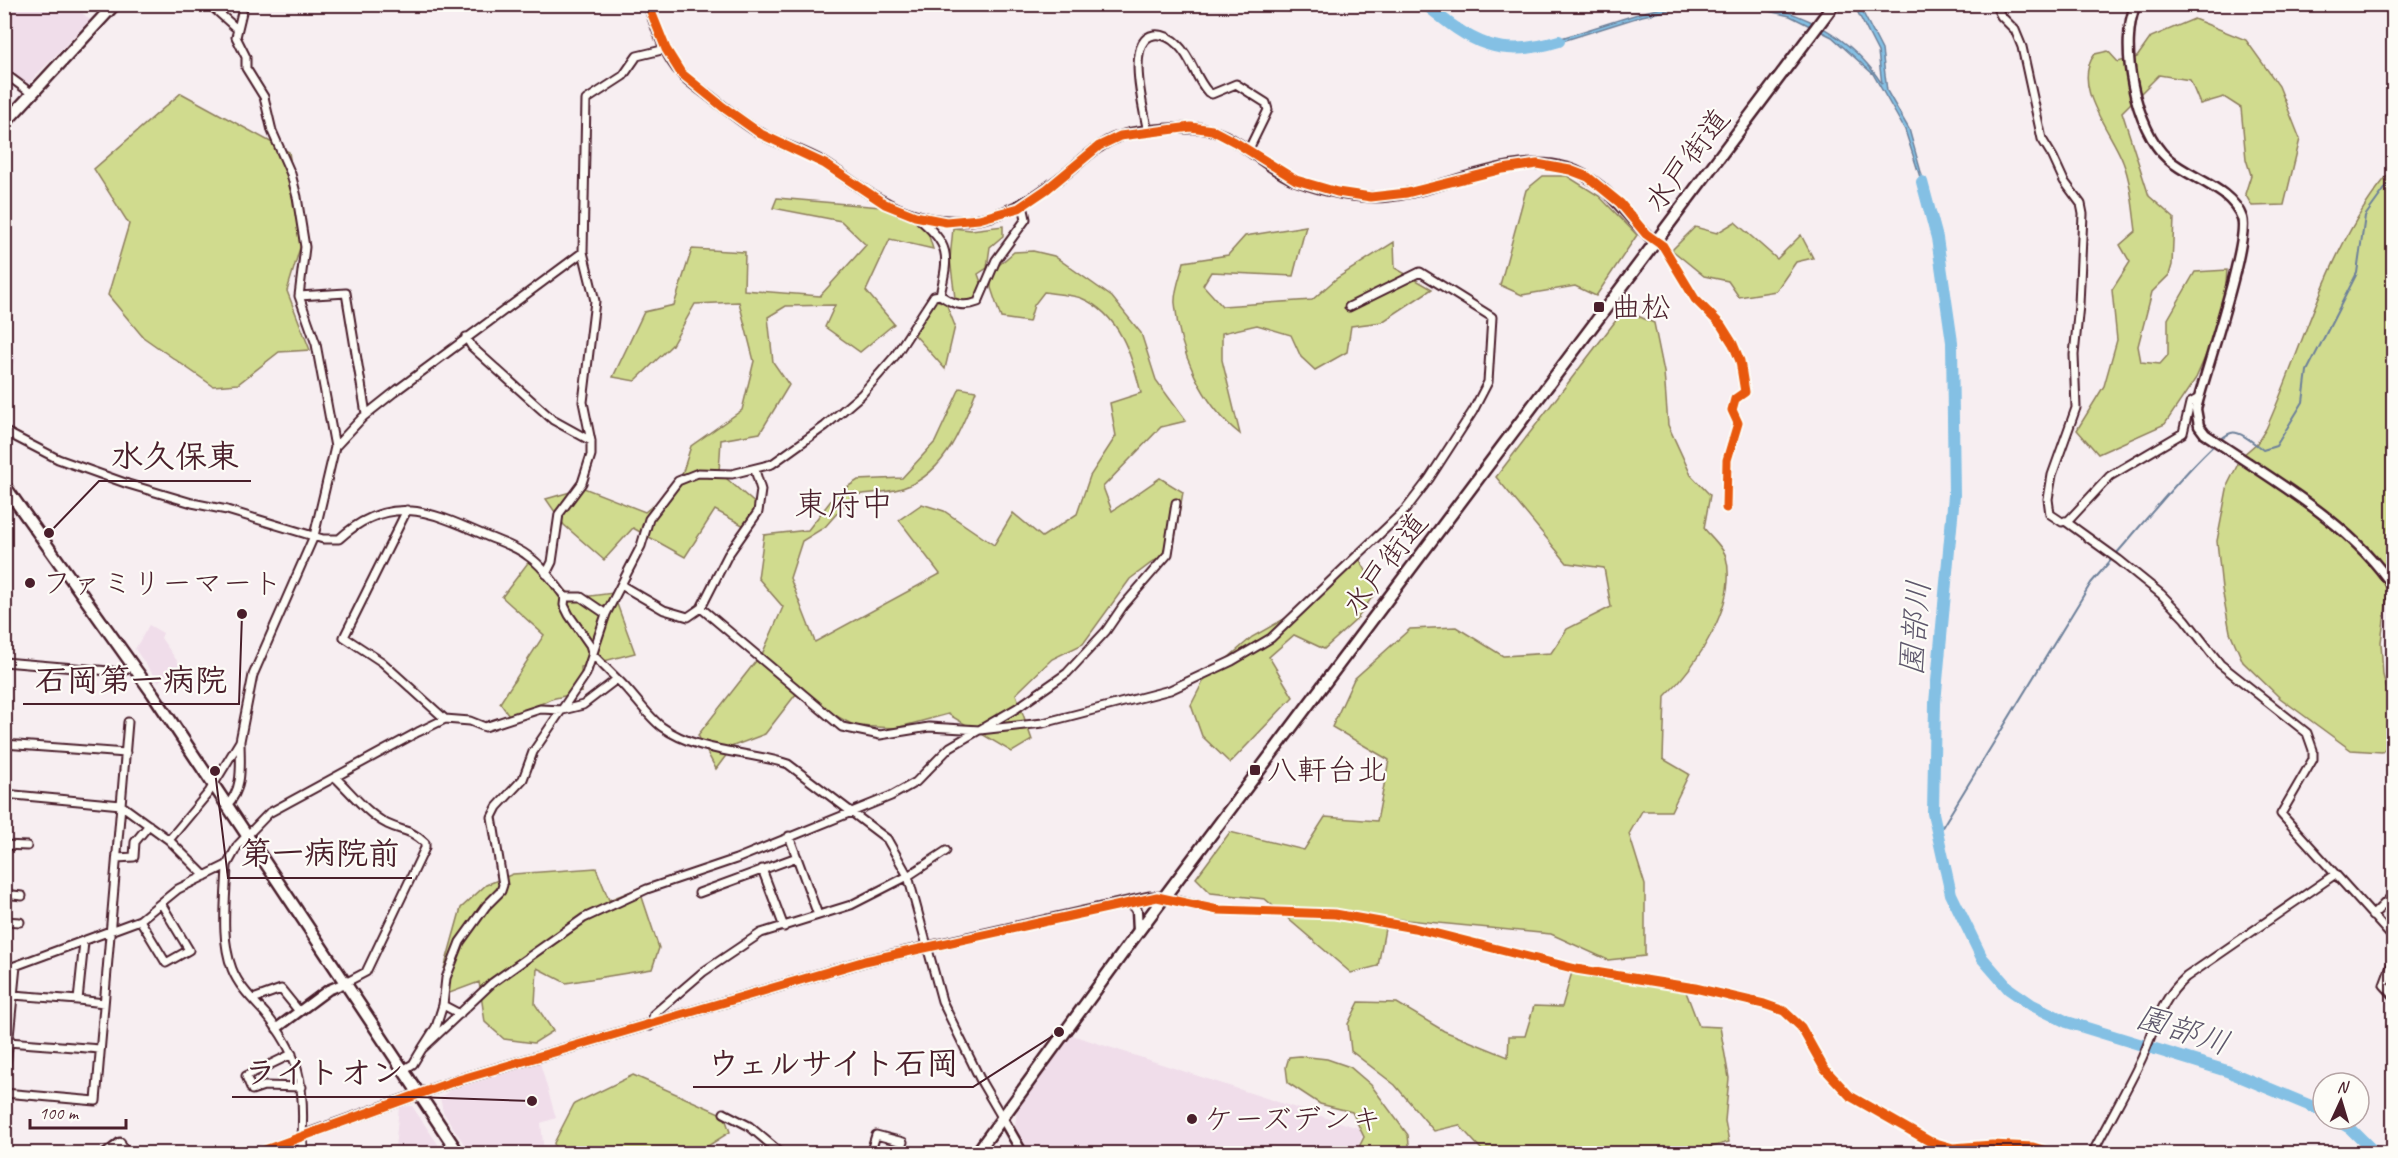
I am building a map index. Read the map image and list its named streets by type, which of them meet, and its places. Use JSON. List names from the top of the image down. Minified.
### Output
{"streets":{"main road":["水戸街道"]},"districts":["東府中"],"water":["園部川"],"places":{"transit":["曲松","八軒台北"],"other":["水久保東","ファミリーマート","石岡第一病院","第一病院前","ウェルサイト石岡","ライトオン","ケーズデンキ"]},"scale_bar":"100 m","north":"top"}
